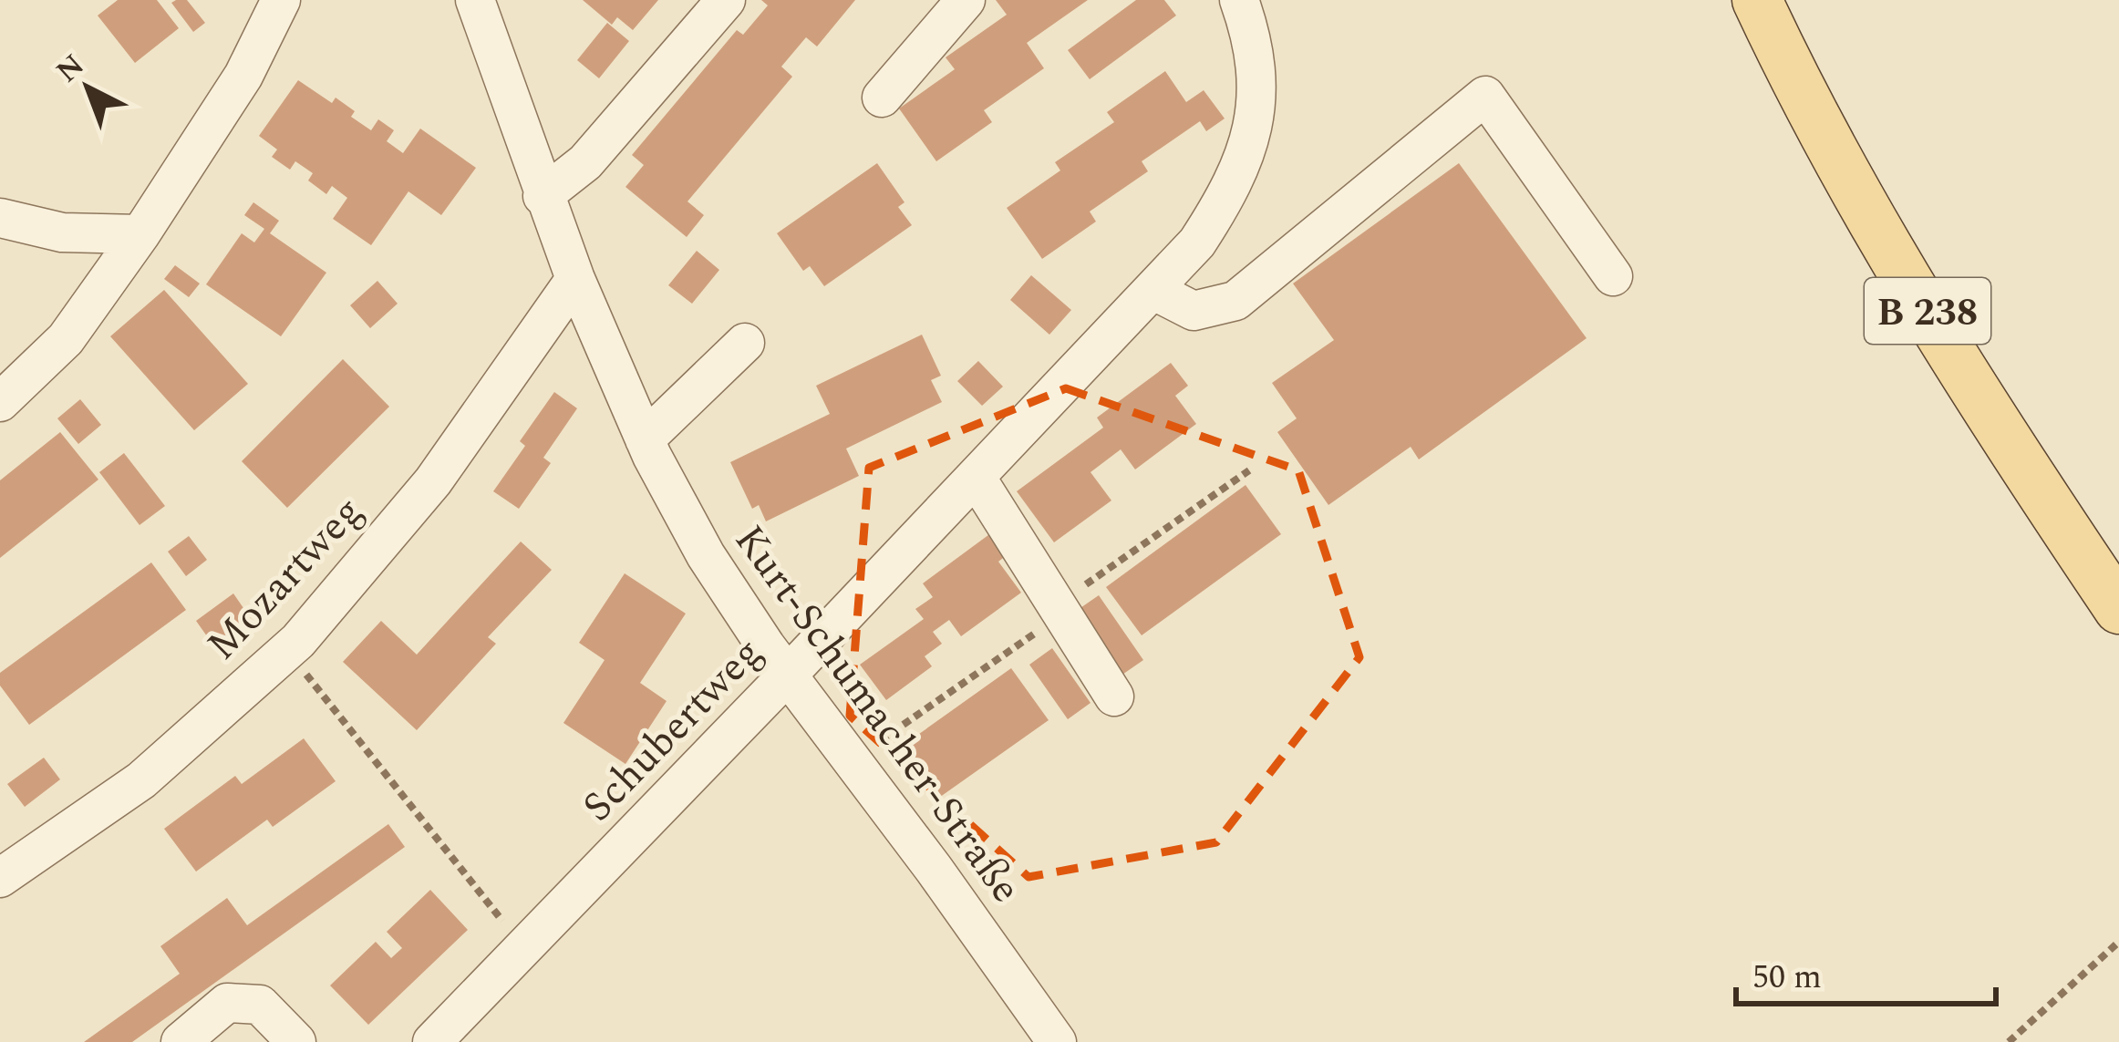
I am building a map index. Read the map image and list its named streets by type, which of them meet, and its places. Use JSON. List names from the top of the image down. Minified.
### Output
{"streets":{"main road":["B 238"],"street":["Mozartweg","Kurt-Schumacher-Straße","Schubertweg"]},"crossings":[["Mozartweg","Kurt-Schumacher-Straße"],["Kurt-Schumacher-Straße","Schubertweg"]],"scale_bar":"50 m","north":"top left"}
